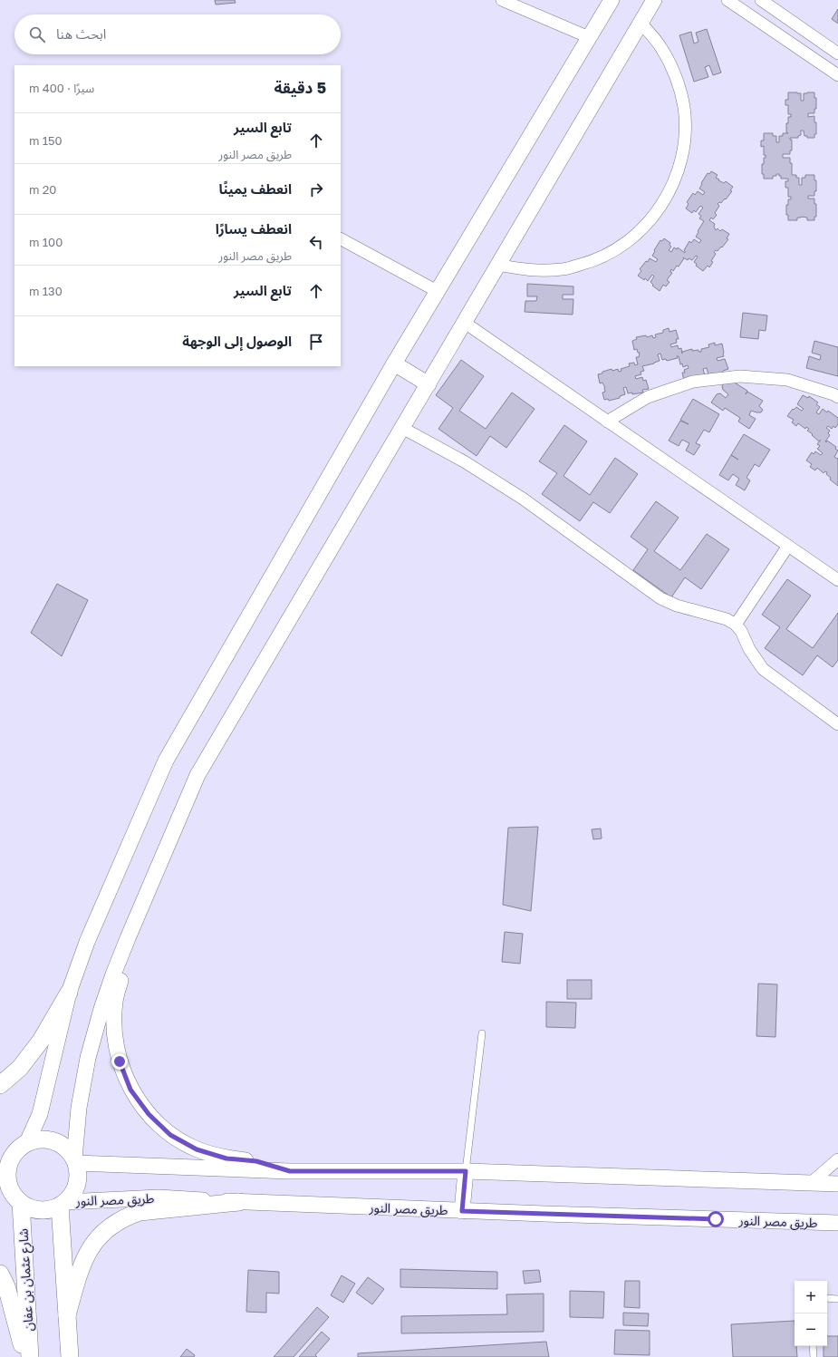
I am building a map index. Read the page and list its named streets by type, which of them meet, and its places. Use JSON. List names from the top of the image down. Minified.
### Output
{"streets":{"main road":["شارع عثمان بن عفان"],"street":["طريق مصر النور"]},"crossings":[["طريق مصر النور","شارع عثمان بن عفان"]],"page":{"search":"ابحث هنا","heading":["5 دقيقة","سيرًا · 400 m"],"list":[["تابع السير","طريق مصر النور","150 m"],["انعطف يمينًا","20 m"],["انعطف يسارًا","طريق مصر النور","100 m"],["تابع السير","130 m"],"الوصول إلى الوجهة"],"map_buttons":["+","−"]}}
